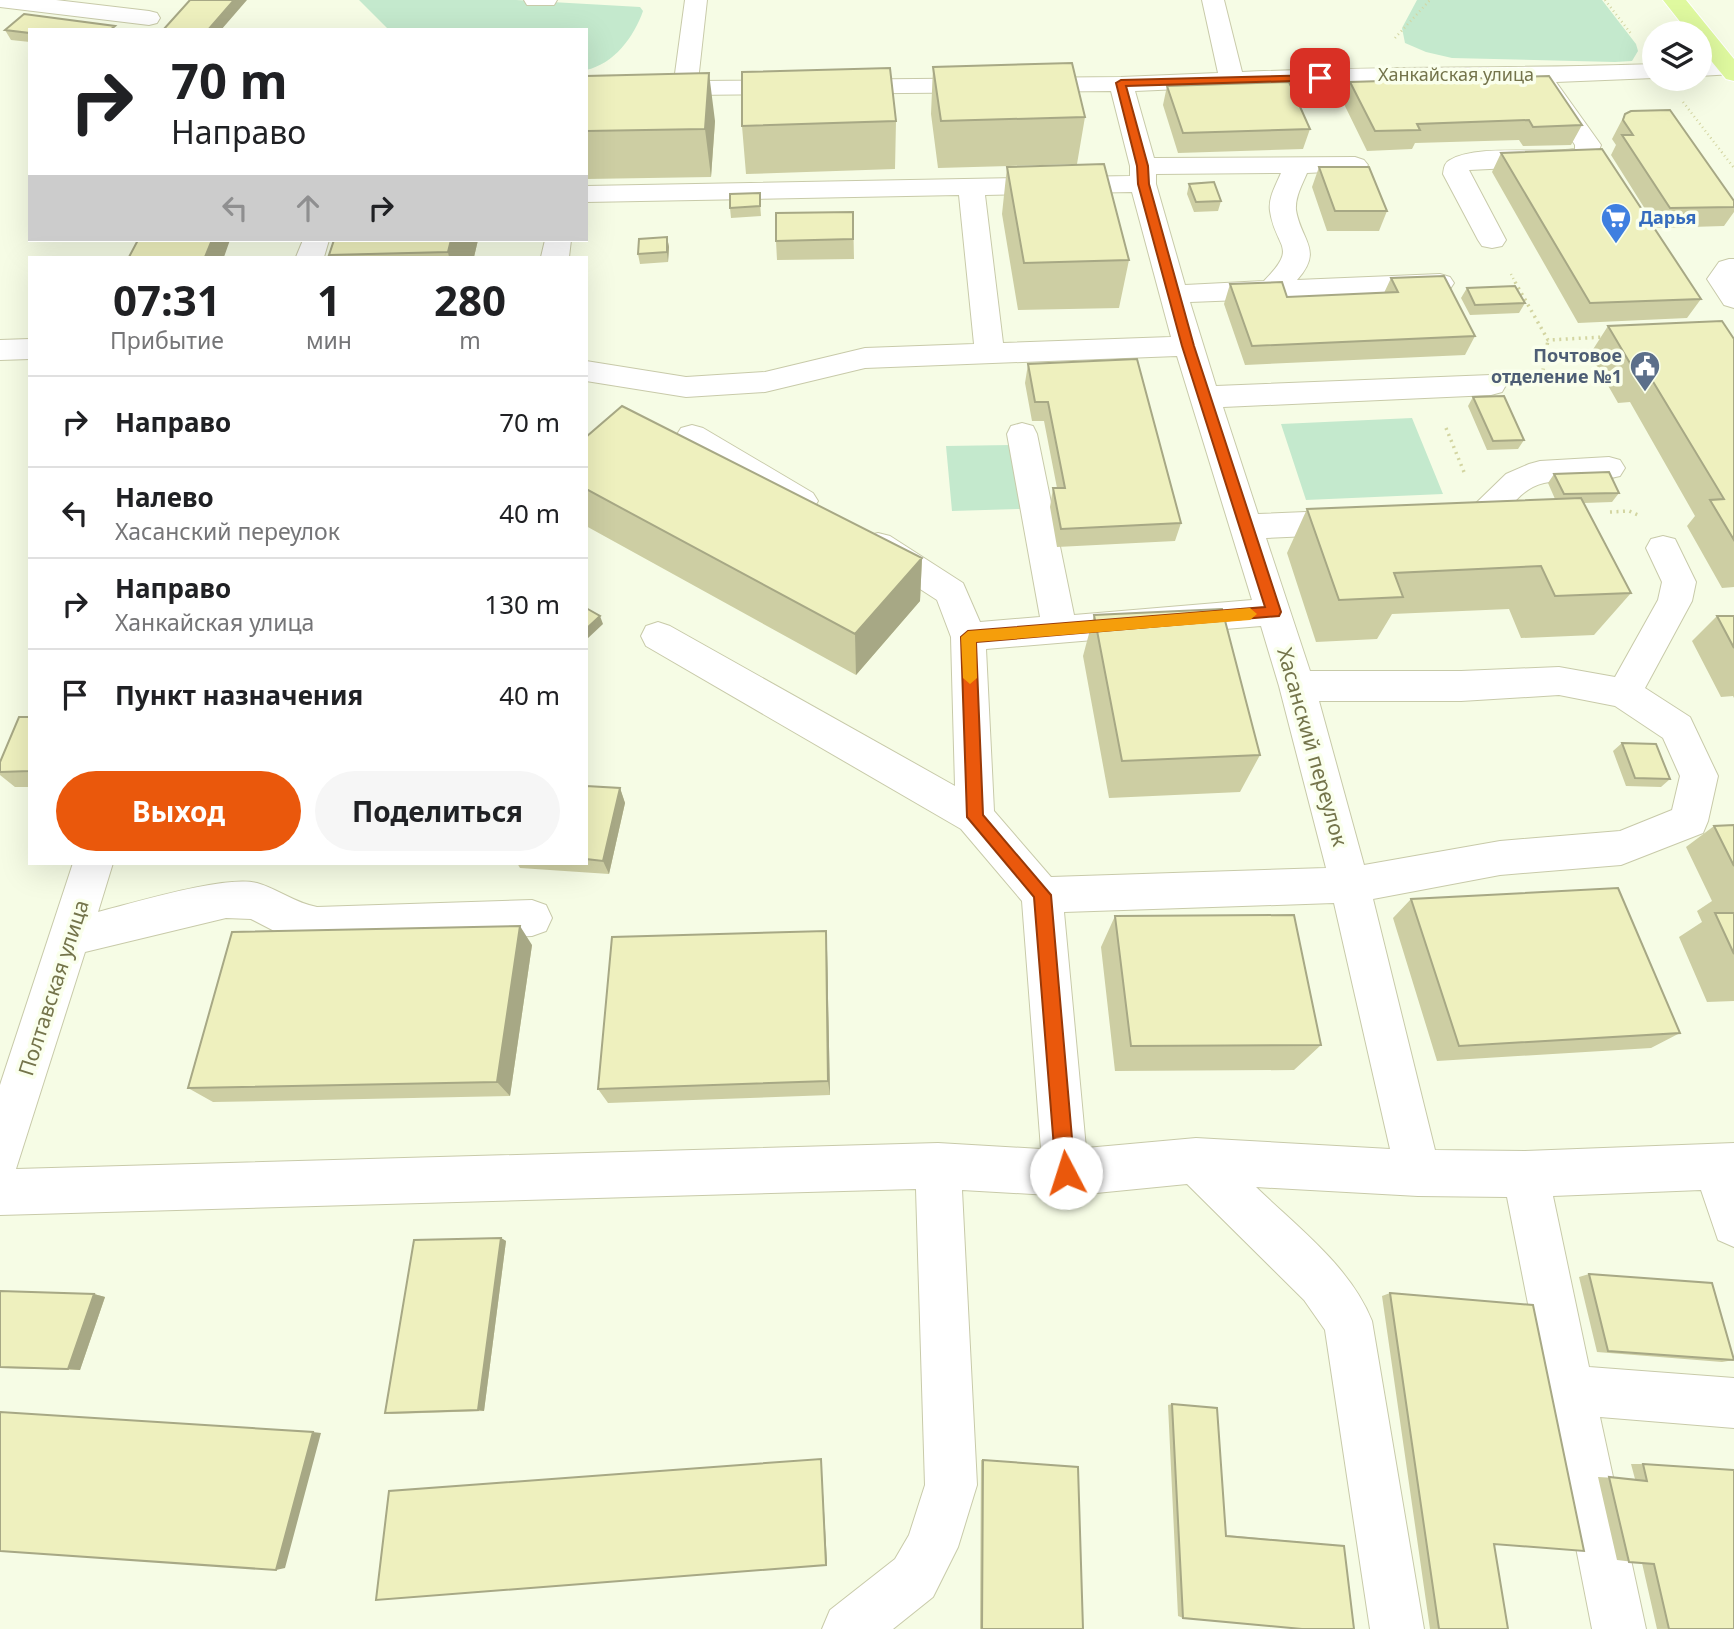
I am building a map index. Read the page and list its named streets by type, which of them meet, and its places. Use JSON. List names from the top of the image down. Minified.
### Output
{"streets":{"street":["Ханкайская улица","Хасанский переулок","Полтавская улица"]},"crossings":[["Ханкайская улица","Хасанский переулок"]],"places":{"supermarket":["Дарья"],"public building":["Почтовое отделение №1"]},"page":{"turn":["70 m","Направо"],"eta":["07:31","Прибытие","1","мин","280","m"],"list":[{"name":"Направо","value":"70 m"},{"name":"Налево","note":"Хасанский переулок","value":"40 m"},{"name":"Направо","note":"Ханкайская улица","value":"130 m"},{"name":"Пункт назначения","value":"40 m"}],"buttons":["Выход","Поделиться"]}}
